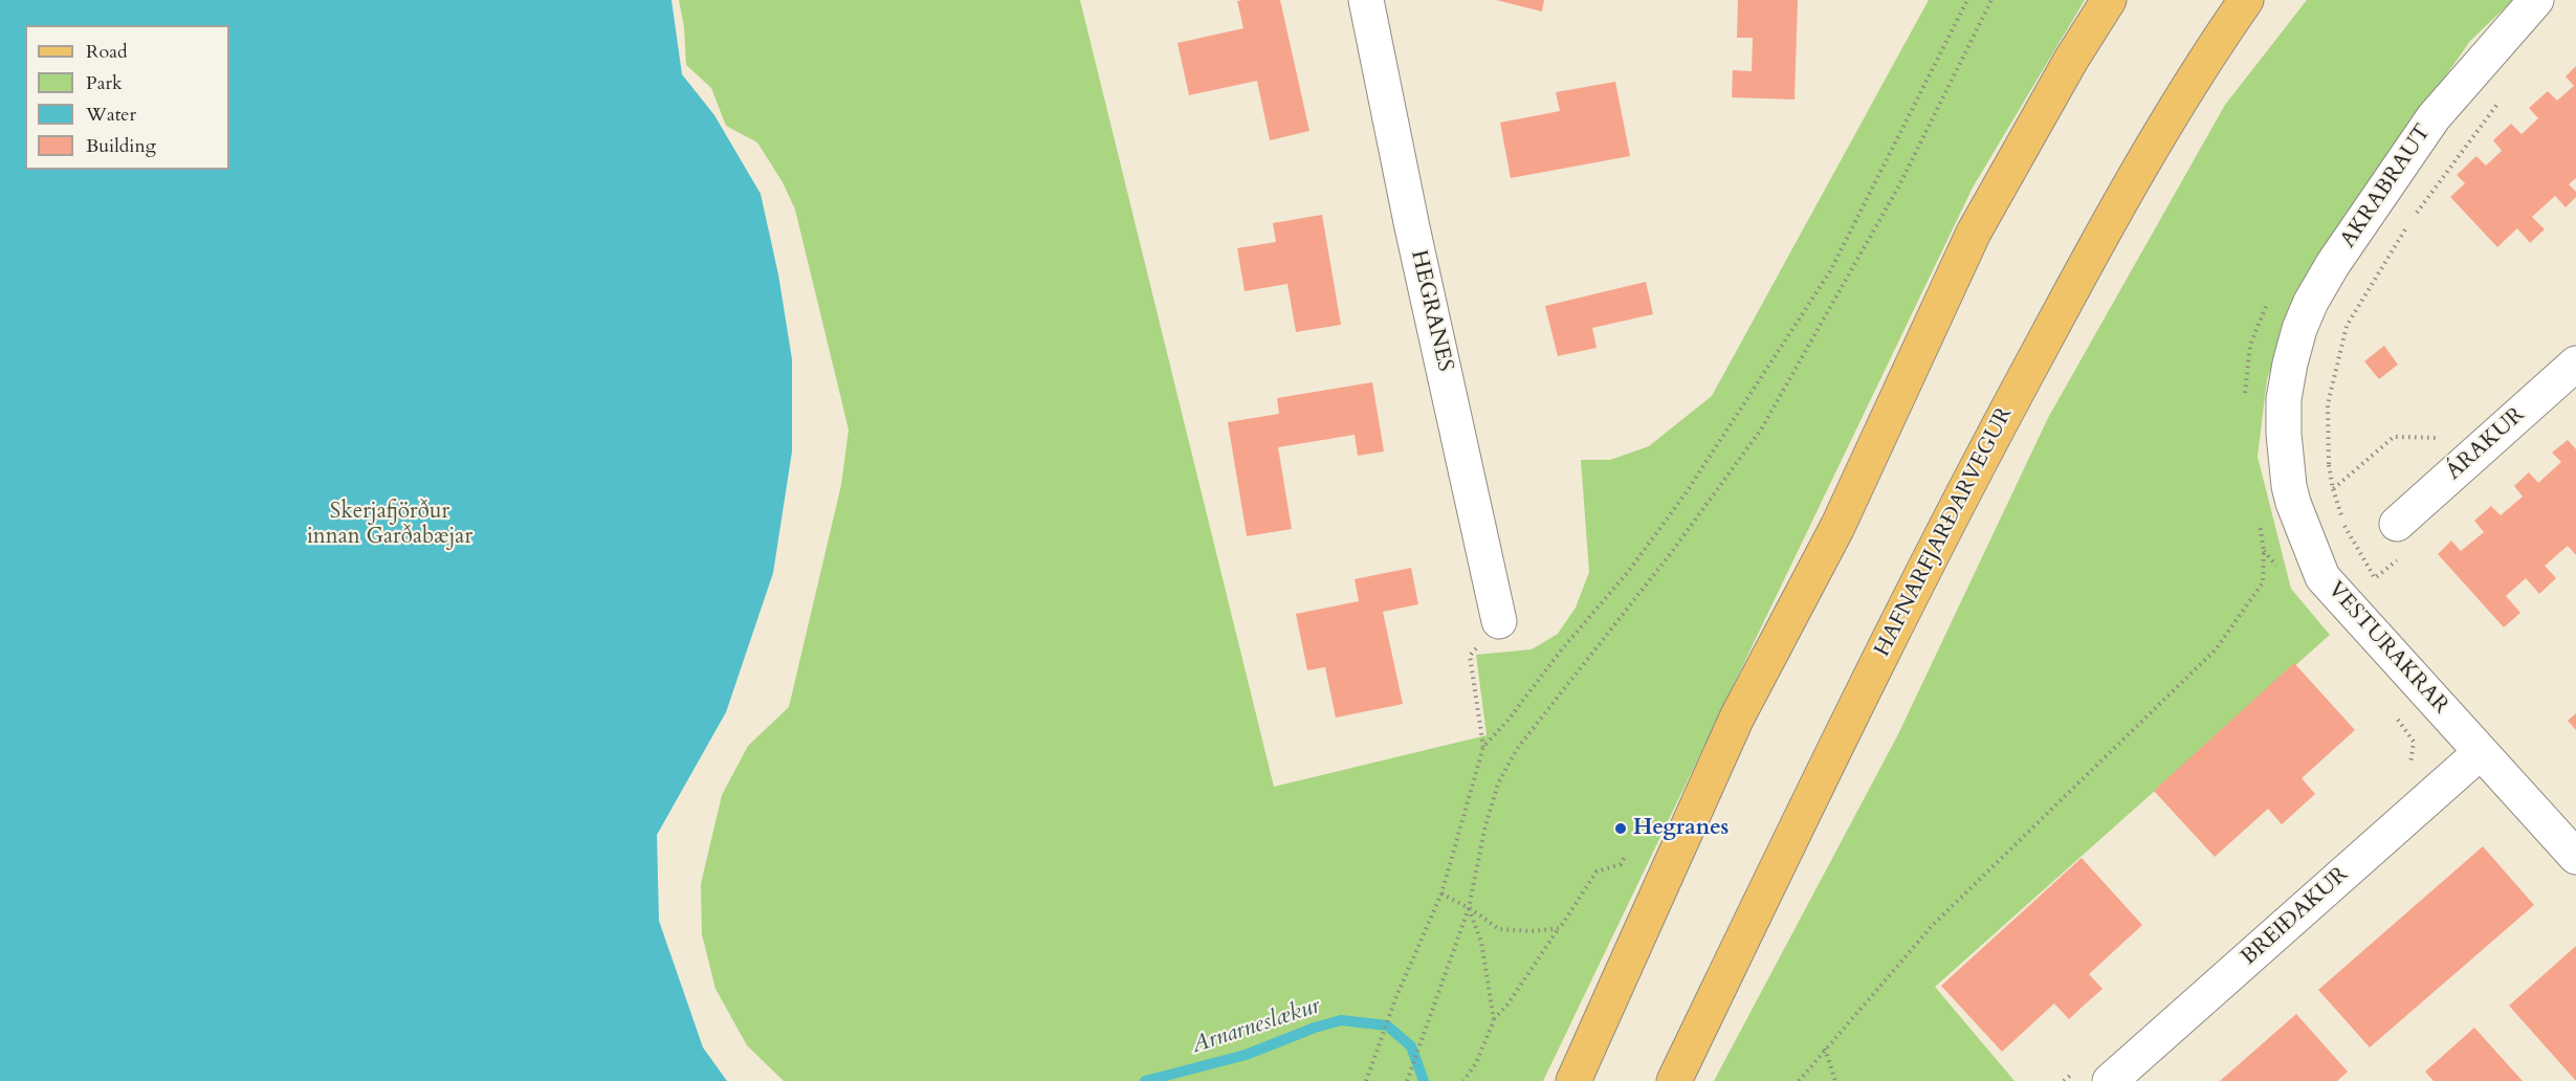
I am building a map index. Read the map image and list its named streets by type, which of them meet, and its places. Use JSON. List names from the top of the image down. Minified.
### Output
{"streets":{"main road":["HAFNARFJARÐARVEGUR"],"street":["AKRABRAUT","HEGRANES","ÁRAKUR","VESTURAKRAR","BREIÐAKUR"]},"crossings":[["AKRABRAUT","VESTURAKRAR"],["VESTURAKRAR","BREIÐAKUR"]],"water":["Arnarneslækur"],"parks":["Skerjafjörður innan Garðabæjar"],"places":["Hegranes"],"legend":["Road","Park","Water","Building"]}
